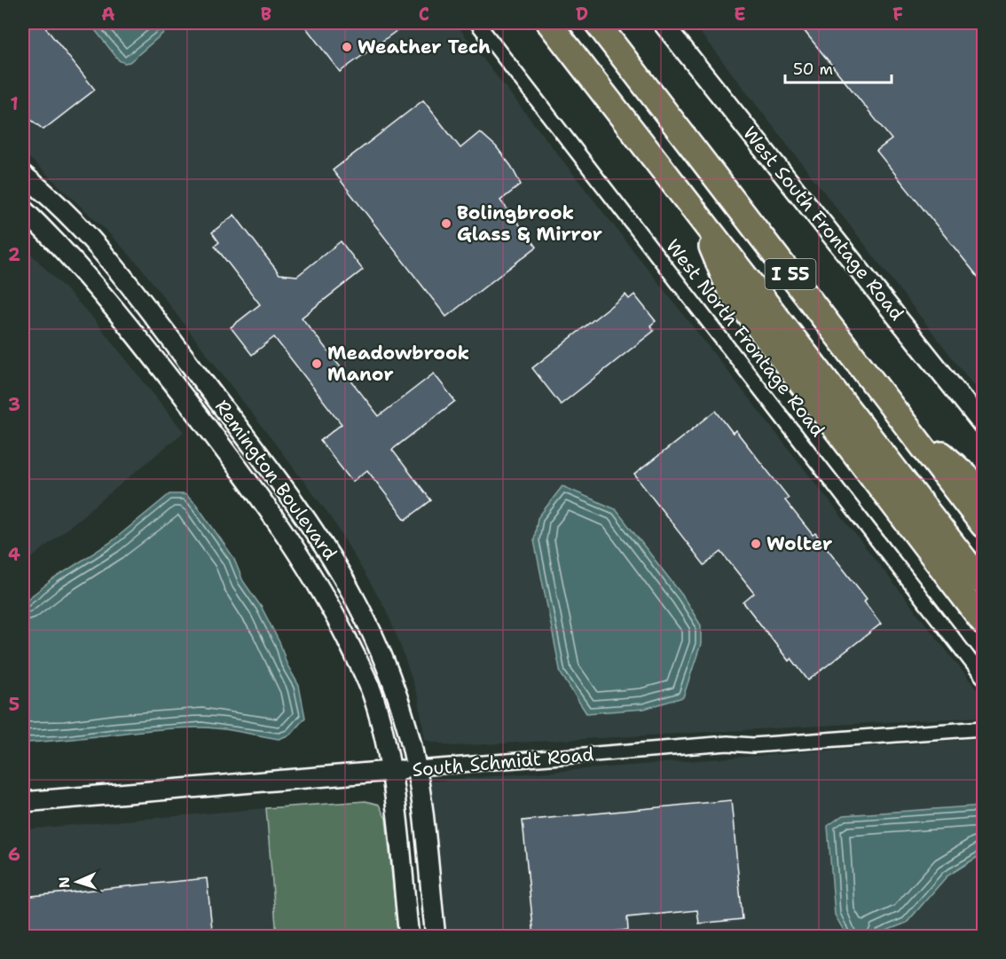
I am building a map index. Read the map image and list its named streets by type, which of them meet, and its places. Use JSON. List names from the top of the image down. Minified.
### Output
{"streets":{"highway":["I 55"],"street":["West South Frontage Road","West North Frontage Road","Remington Boulevard","South Schmidt Road"]},"crossings":[["Remington Boulevard","South Schmidt Road"]],"places":["Weather Tech","Bolingbrook Glass & Mirror","Meadowbrook Manor","Wolter"],"scale_bar":"50 m","north":"left","grid":{"columns":["A","B","C","D","E","F"],"rows":["1","2","3","4","5","6"]}}
